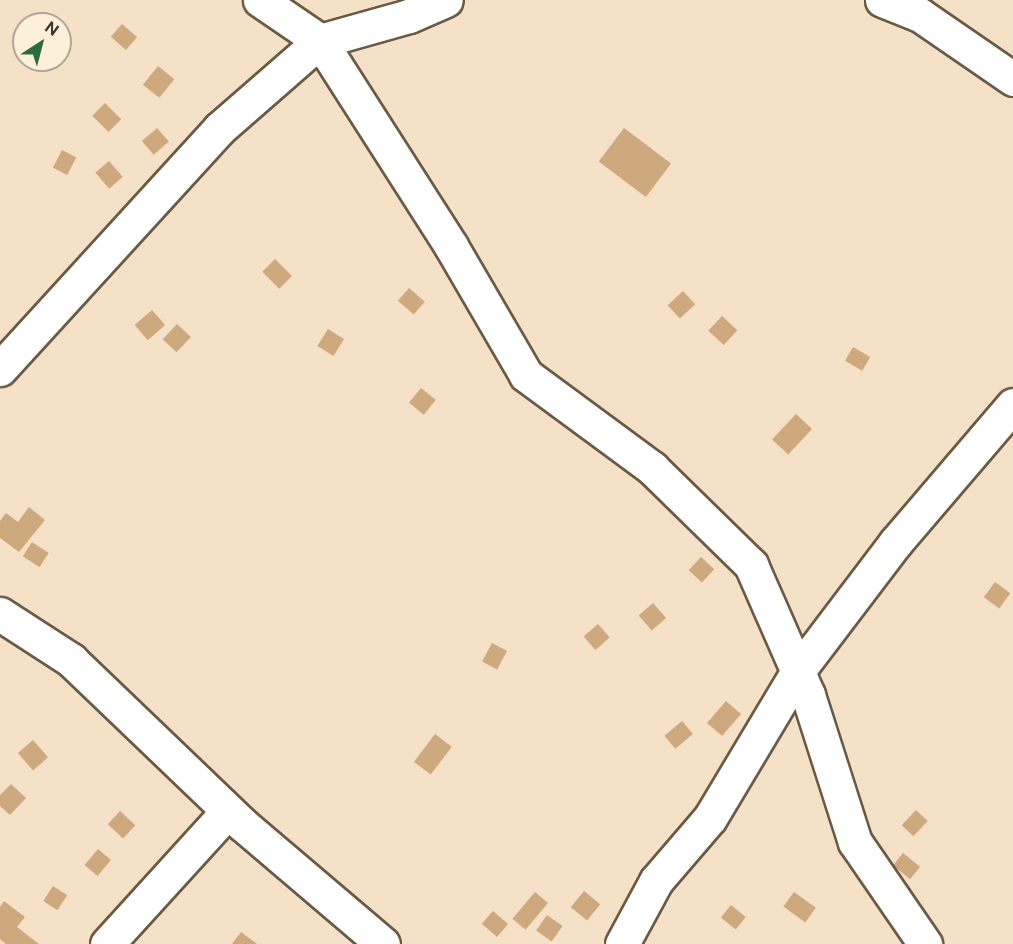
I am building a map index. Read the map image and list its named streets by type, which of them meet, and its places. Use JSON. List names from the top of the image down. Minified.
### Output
{"north":"top right"}
